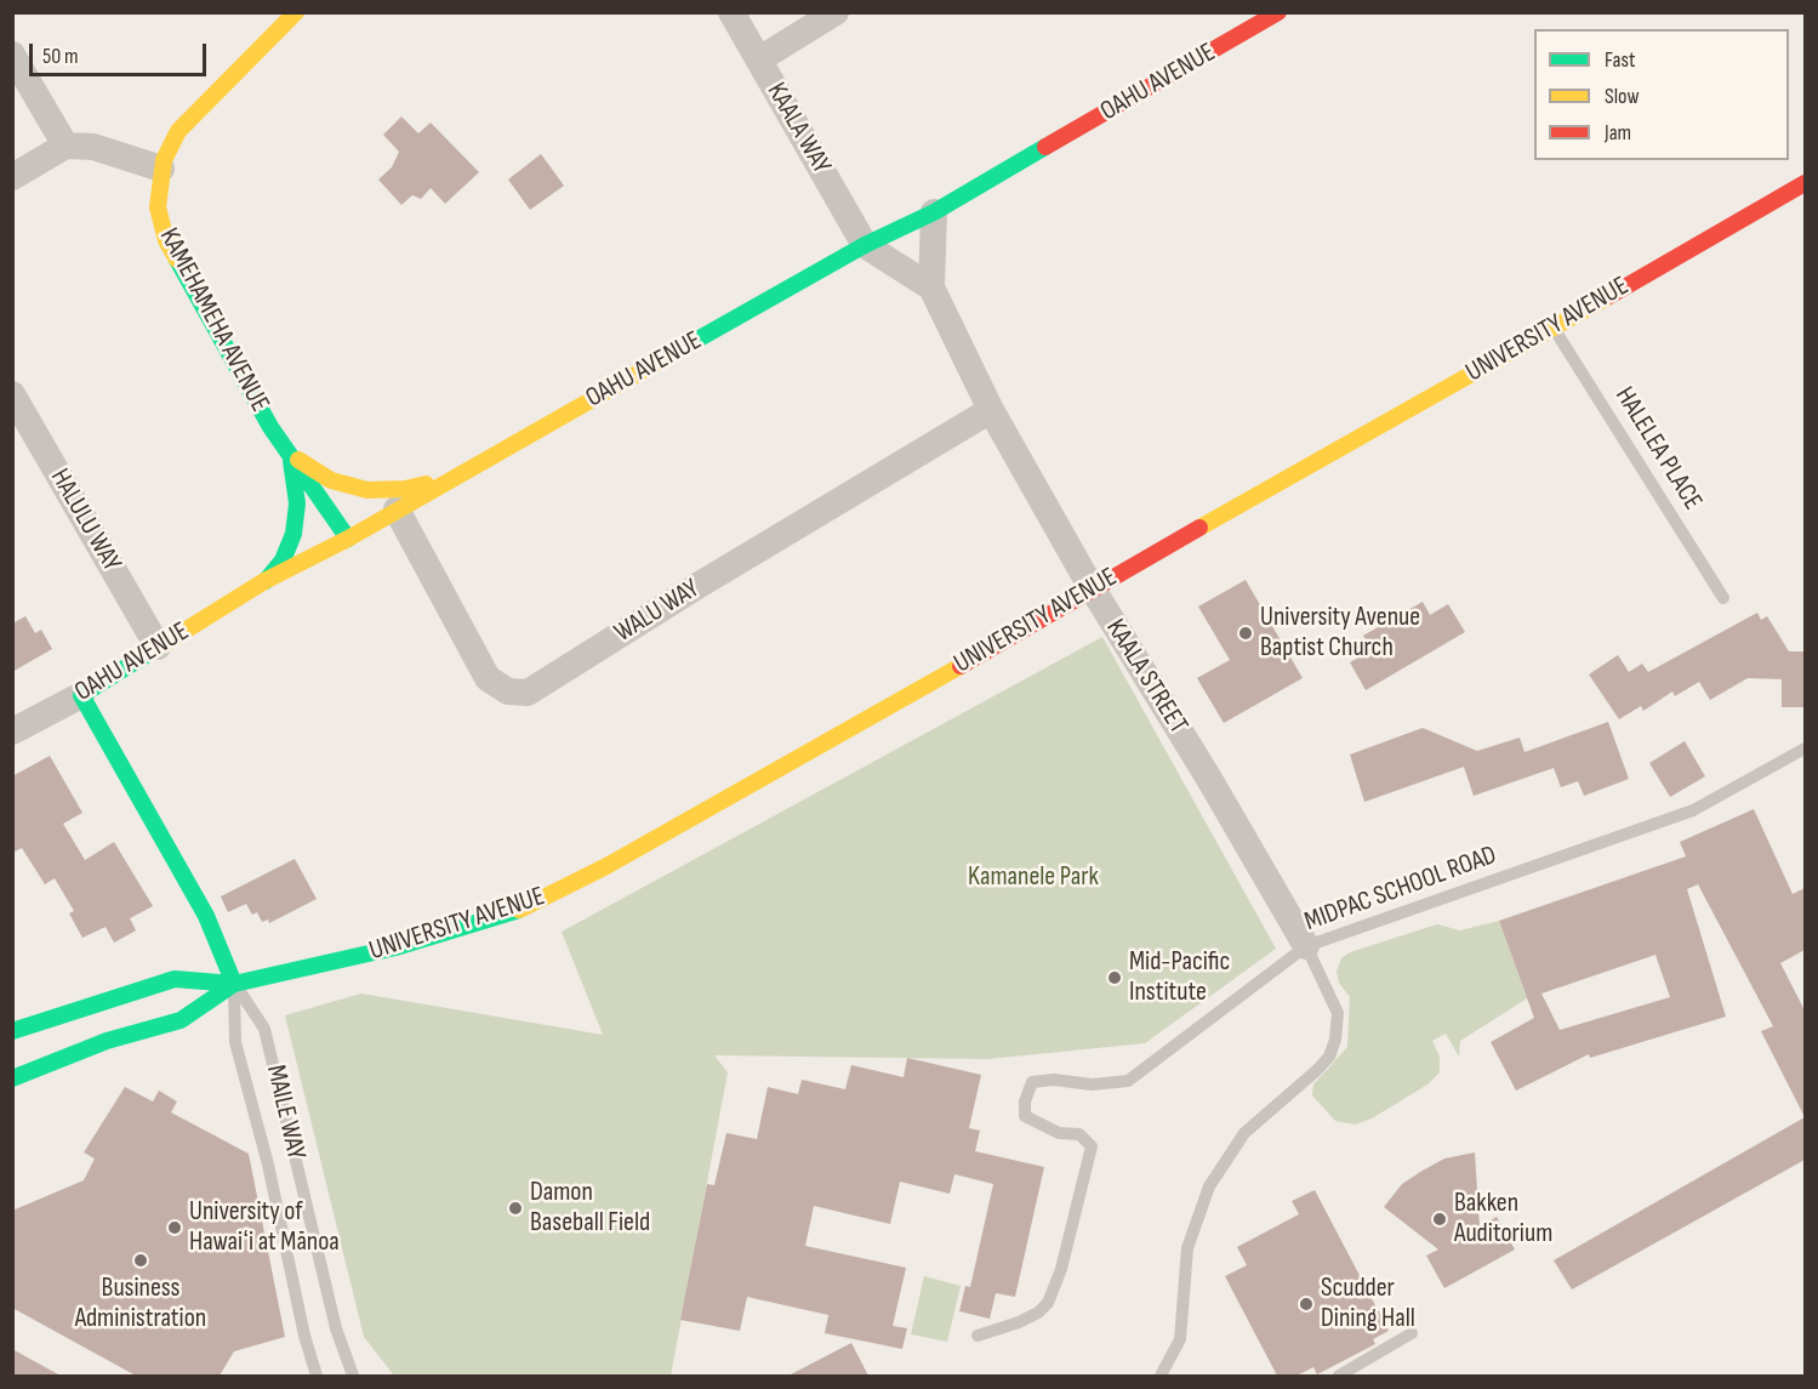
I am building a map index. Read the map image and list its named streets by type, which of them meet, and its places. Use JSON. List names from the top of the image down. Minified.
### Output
{"streets":{"street":["OAHU AVENUE","KAALA WAY","KAMEHAMEHA AVENUE","UNIVERSITY AVENUE","HALULU WAY","WALU WAY","KAALA STREET","MAILE WAY"],"lane":["HALELEA PLACE","MIDPAC SCHOOL ROAD"]},"crossings":[["OAHU AVENUE","KAALA WAY"],["OAHU AVENUE","KAMEHAMEHA AVENUE"],["OAHU AVENUE","HALULU WAY"],["OAHU AVENUE","WALU WAY"],["OAHU AVENUE","KAALA STREET"],["OAHU AVENUE","MAILE WAY"],["UNIVERSITY AVENUE","HALELEA PLACE"],["UNIVERSITY AVENUE","KAALA STREET"],["UNIVERSITY AVENUE","MAILE WAY"],["WALU WAY","KAALA STREET"],["KAALA STREET","MIDPAC SCHOOL ROAD"]],"parks":["Kamanele Park"],"places":["University Avenue Baptist Church","Mid-Pacific Institute","Damon Baseball Field","Bakken Auditorium","University of Hawaiʻi at Mānoa","Business Administration","Scudder Dining Hall"],"legend":["Fast","Slow","Jam"],"scale_bar":"50 m"}
